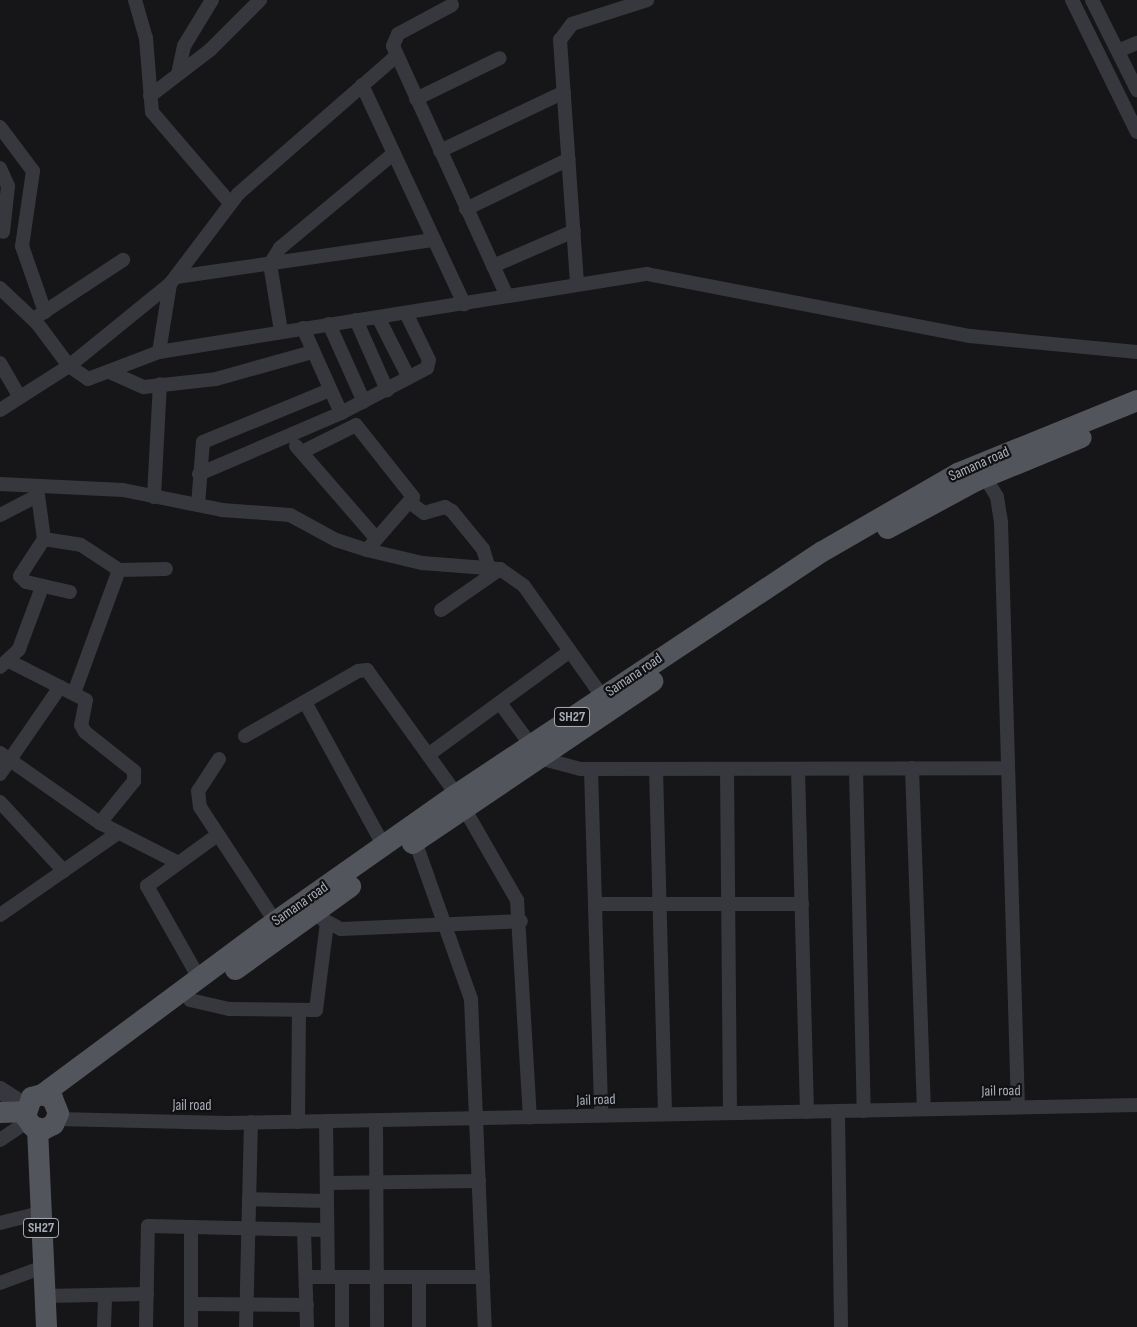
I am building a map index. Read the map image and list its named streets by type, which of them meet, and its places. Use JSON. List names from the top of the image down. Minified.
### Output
{"streets":{"main road":["Samana road","SH27"],"street":["Jail road"]},"crossings":[["Samana road","SH27"],["Samana road","Jail road"],["SH27","Jail road"]]}
